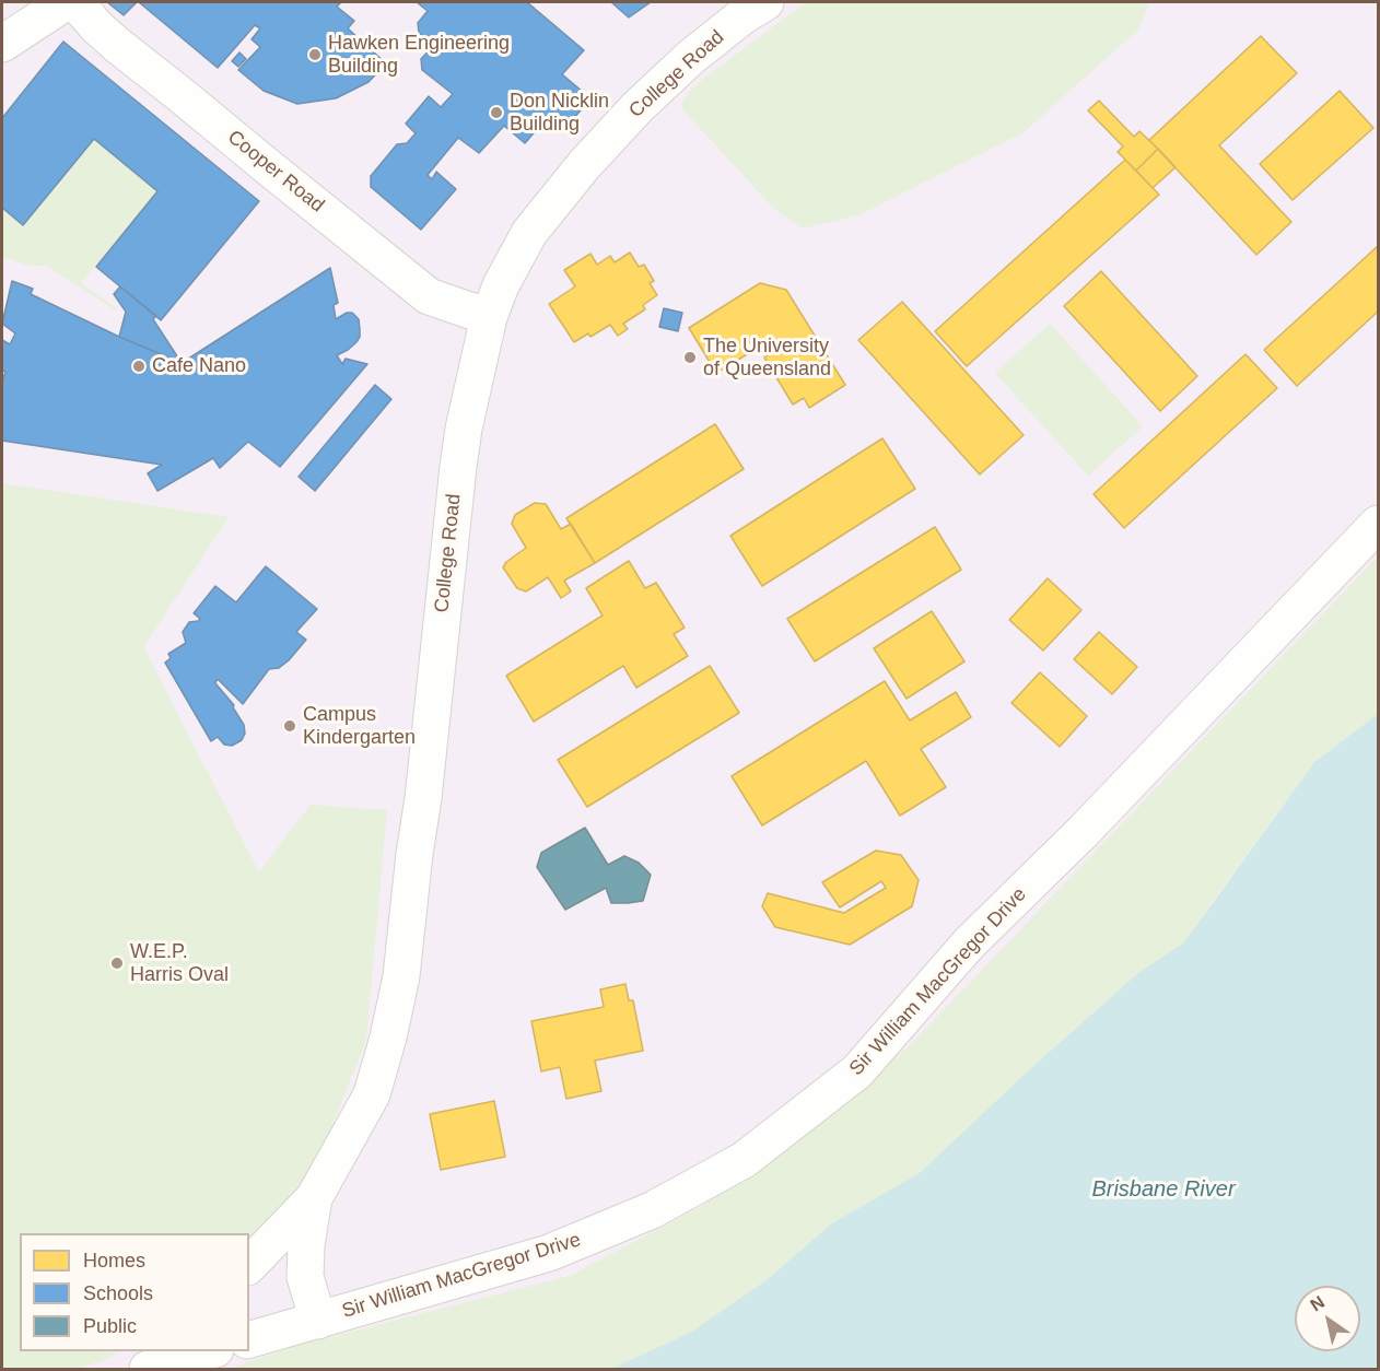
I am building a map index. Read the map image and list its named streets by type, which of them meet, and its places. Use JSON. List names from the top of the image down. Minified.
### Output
{"streets":{"street":["College Road","Cooper Road","Sir William MacGregor Drive"]},"crossings":[["College Road","Cooper Road"],["College Road","Sir William MacGregor Drive"]],"water":["Brisbane River"],"places":["Hawken Engineering Building","Don Nicklin Building","The University of Queensland","Cafe Nano","Campus Kindergarten","W.E.P. Harris Oval"],"legend":["Homes","Schools","Public"],"north":"top left"}
